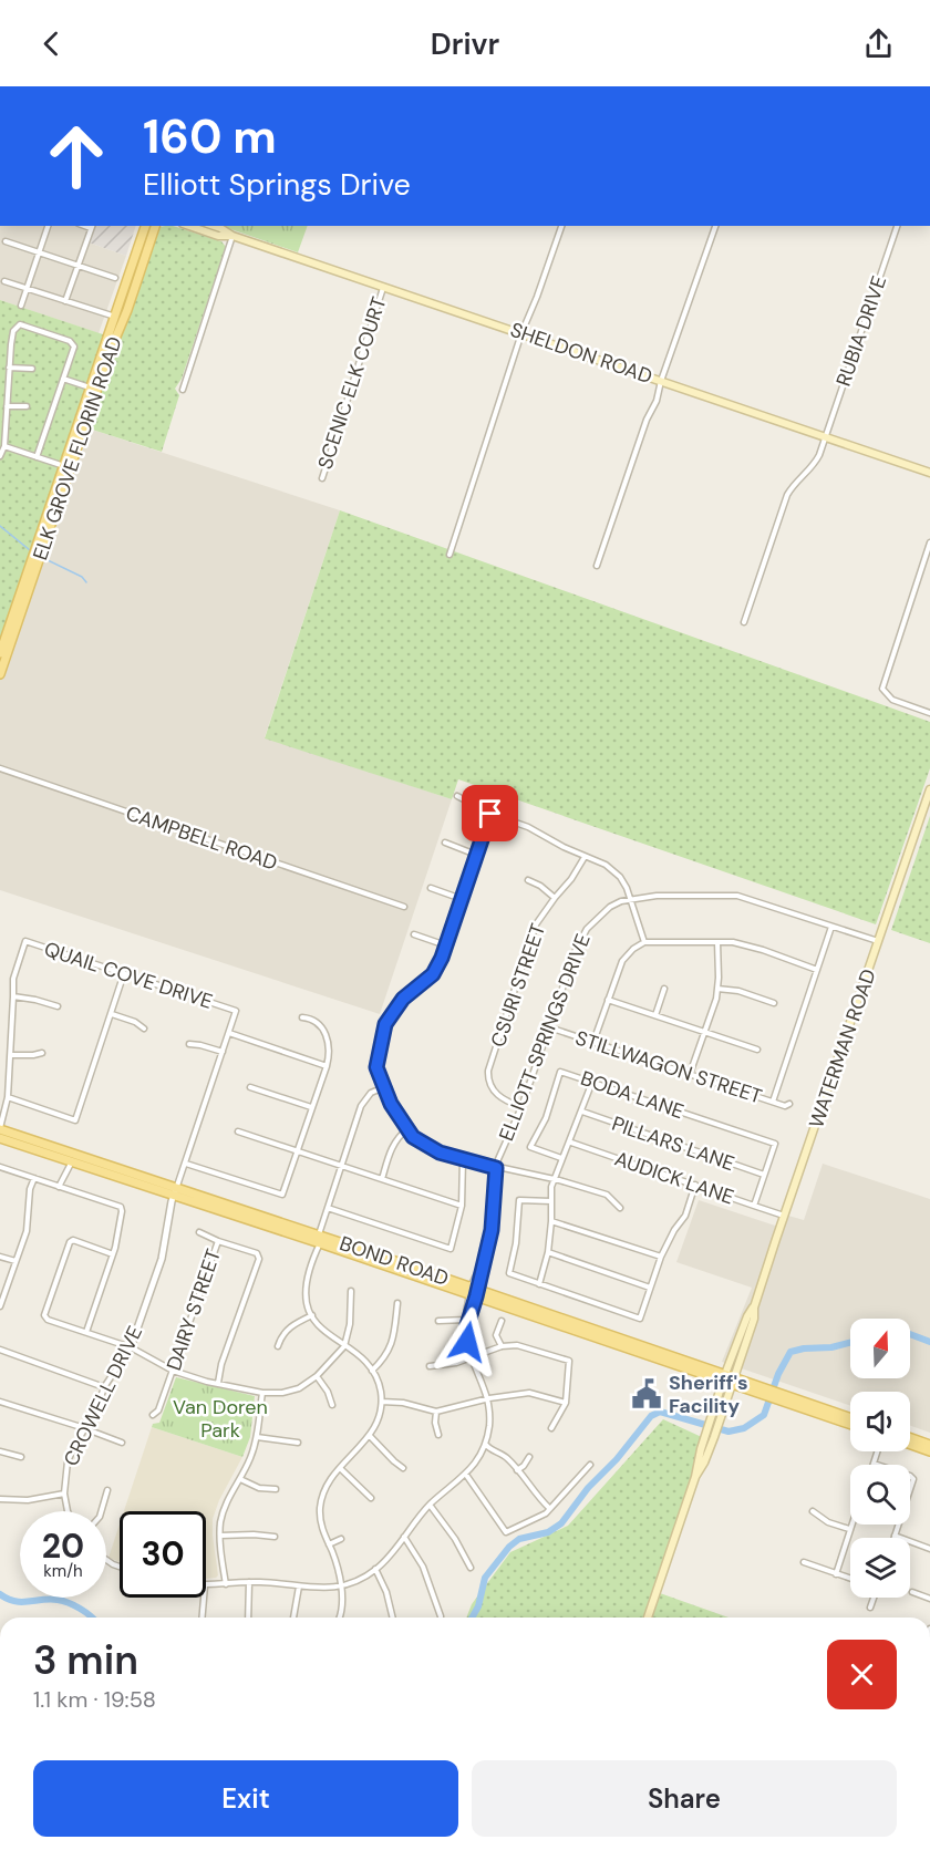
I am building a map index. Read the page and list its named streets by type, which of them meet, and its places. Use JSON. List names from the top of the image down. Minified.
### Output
{"streets":{"main road":["SHELDON ROAD","ELK GROVE FLORIN ROAD","WATERMAN ROAD","BOND ROAD"],"street":["RUBIA DRIVE","SCENIC ELK COURT","CAMPBELL ROAD","QUAIL COVE DRIVE","CSURI STREET","ELLIOTT SPRINGS DRIVE","STILLWAGON STREET","BODA LANE","PILLARS LANE","AUDICK LANE","DAIRY STREET","CROWELL DRIVE"]},"crossings":[["RUBIA DRIVE","SHELDON ROAD"],["SHELDON ROAD","SCENIC ELK COURT"],["QUAIL COVE DRIVE","BOND ROAD"],["QUAIL COVE DRIVE","CROWELL DRIVE"],["CSURI STREET","ELLIOTT SPRINGS DRIVE"],["ELLIOTT SPRINGS DRIVE","WATERMAN ROAD"],["ELLIOTT SPRINGS DRIVE","STILLWAGON STREET"],["ELLIOTT SPRINGS DRIVE","BOND ROAD"],["WATERMAN ROAD","BOND ROAD"],["BODA LANE","AUDICK LANE"],["PILLARS LANE","AUDICK LANE"],["BOND ROAD","CROWELL DRIVE"]],"parks":["Van Doren Park"],"places":{"public building":["Sheriff's Facility"]},"north":"top","page":{"header":"Drivr","turn":["160 m","Elliott Springs Drive"],"speed":"20 km/h","limit":"30","heading":["3 min","1.1 km · 19:58"],"buttons":["Exit","Share"]}}
